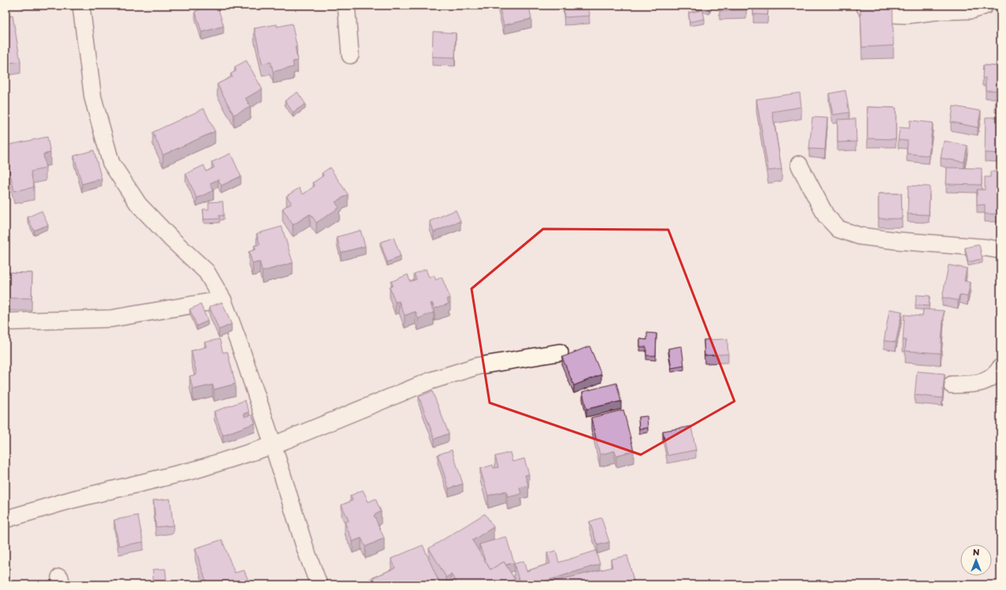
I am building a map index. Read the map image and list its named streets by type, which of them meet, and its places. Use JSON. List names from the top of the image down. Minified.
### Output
{"north":"top"}
